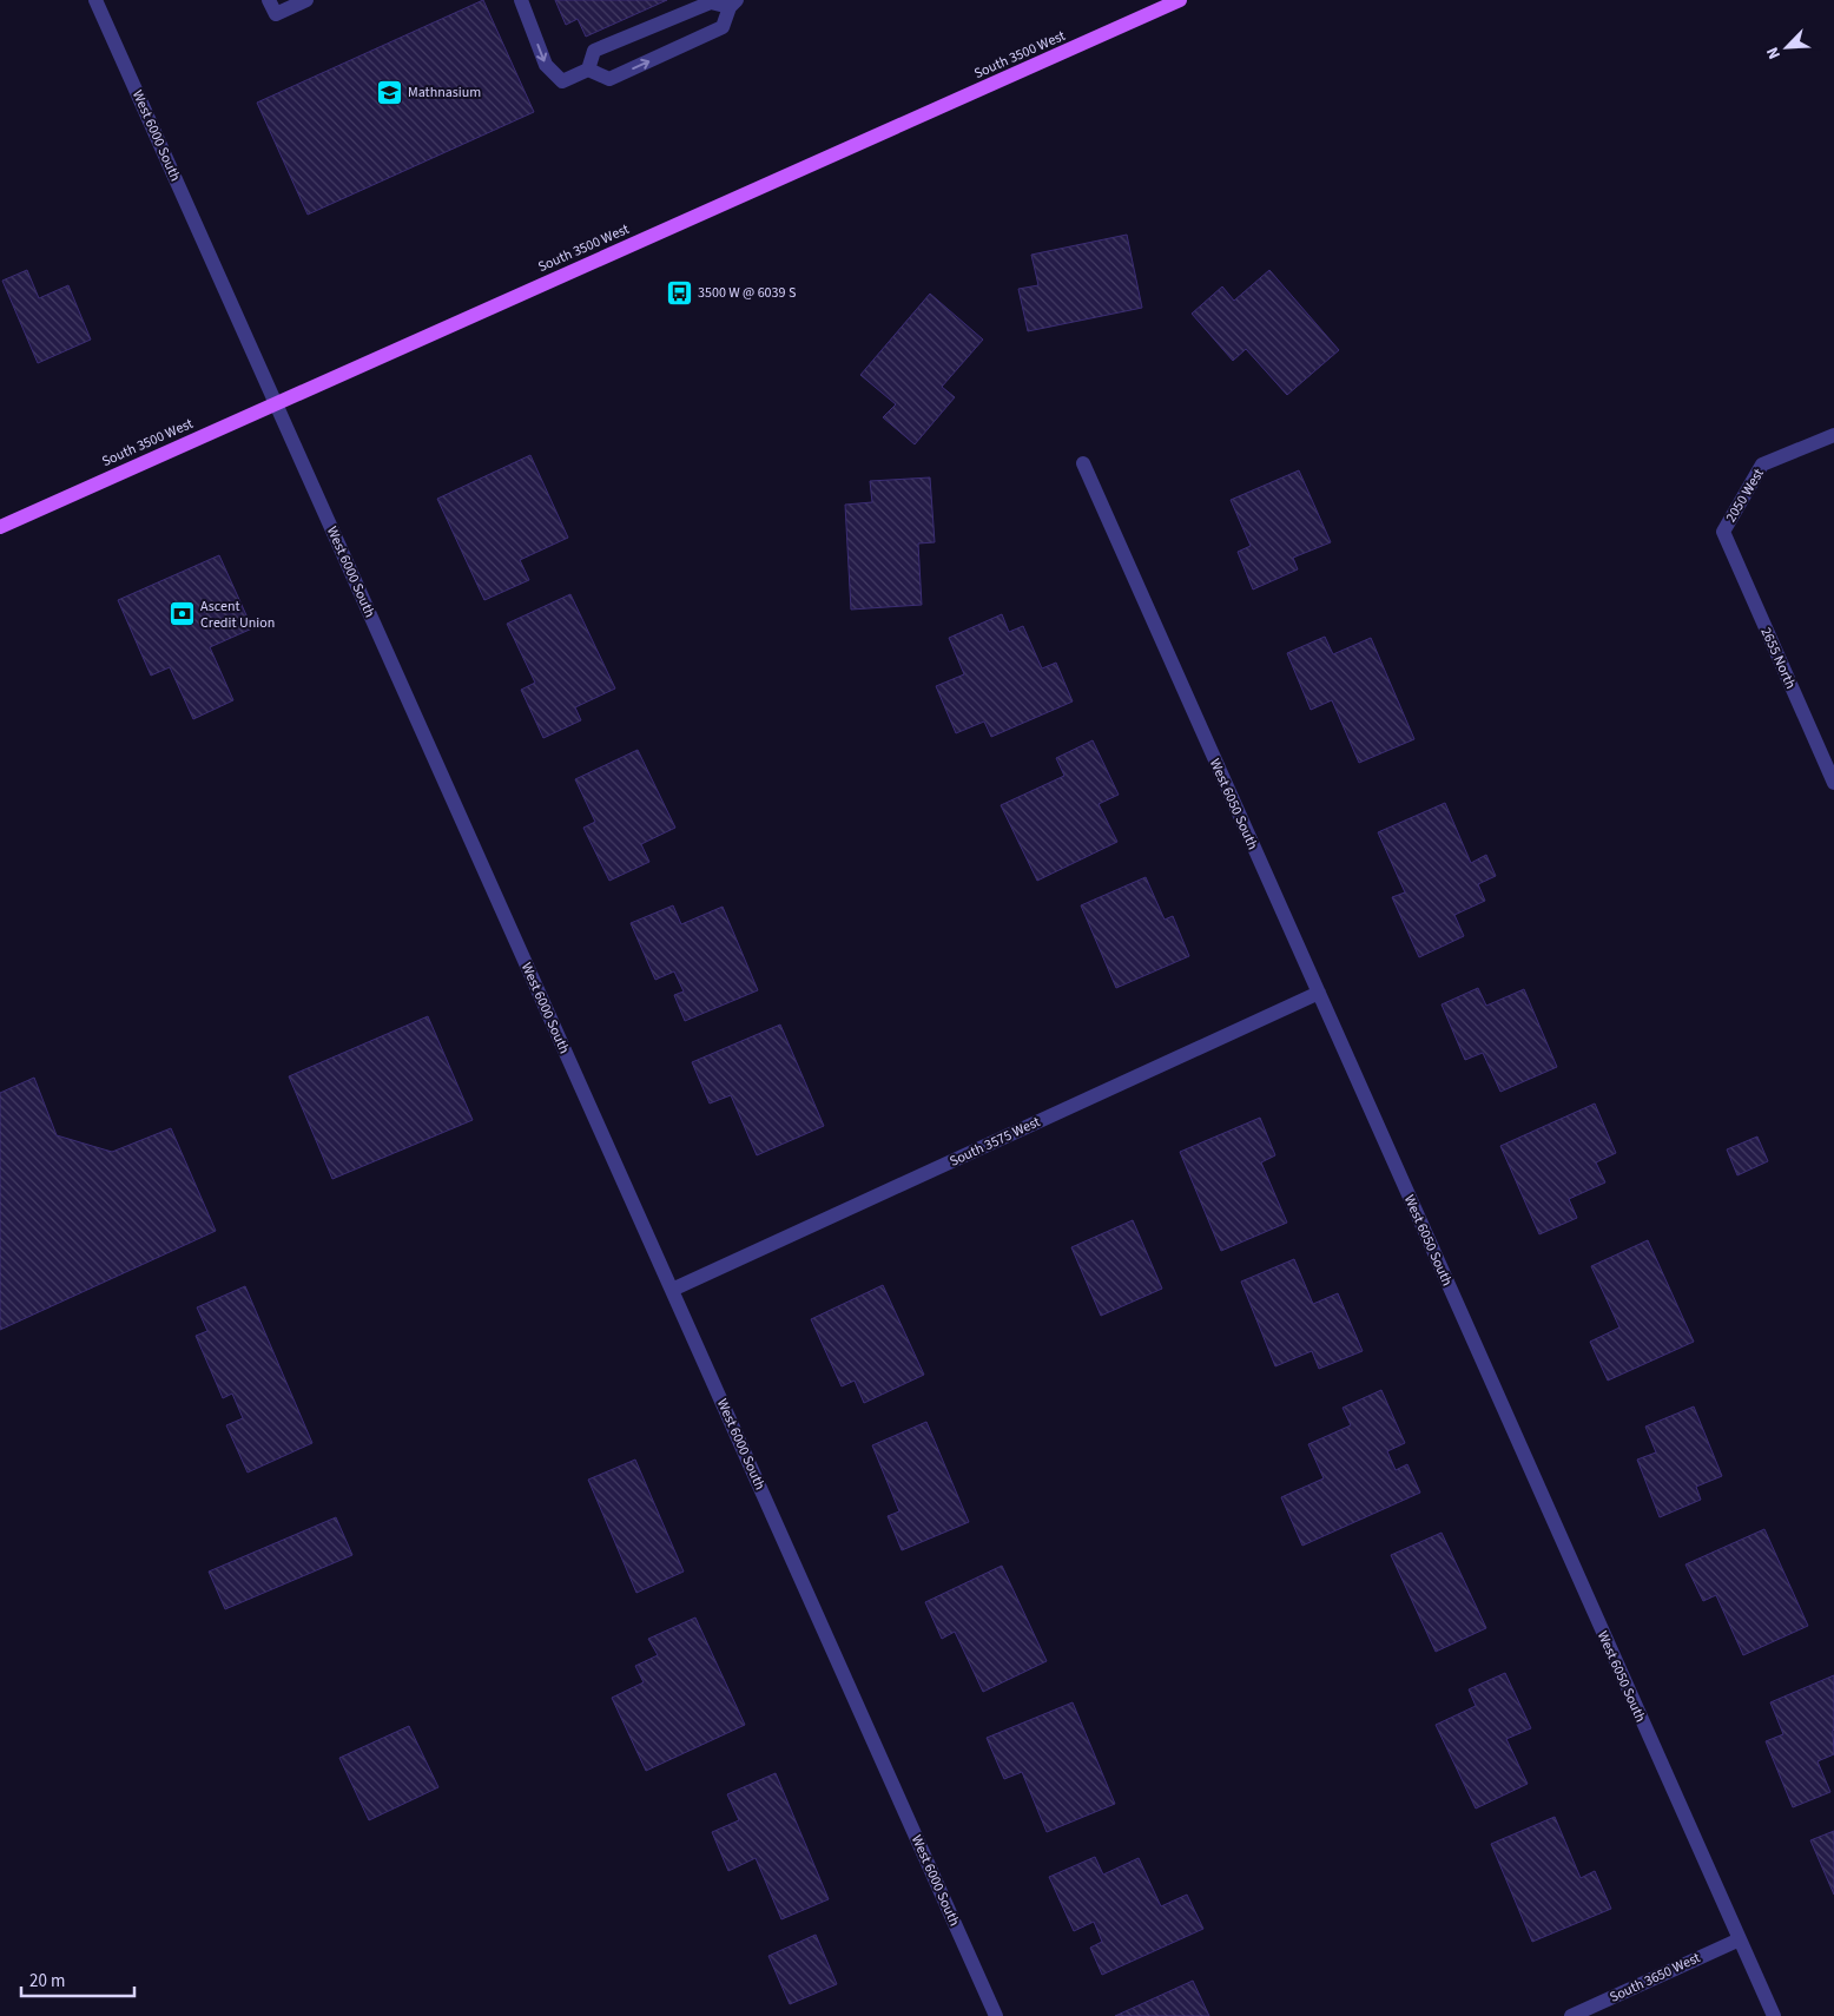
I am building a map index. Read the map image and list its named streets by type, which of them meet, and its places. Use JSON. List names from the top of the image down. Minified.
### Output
{"streets":{"main road":["South 3500 West"],"street":["West 6000 South","2050 West","2655 North","West 6050 South","South 3575 West","South 3650 West"]},"crossings":[["South 3500 West","West 6000 South"],["West 6000 South","South 3575 West"],["2050 West","2655 North"],["West 6050 South","South 3575 West"],["West 6050 South","South 3650 West"]],"places":{"school or university":["Mathnasium"],"bus stop":["3500 W @ 6039 S"],"bank":["Ascent Credit Union"]},"scale_bar":"20 m","north":"bottom left"}
